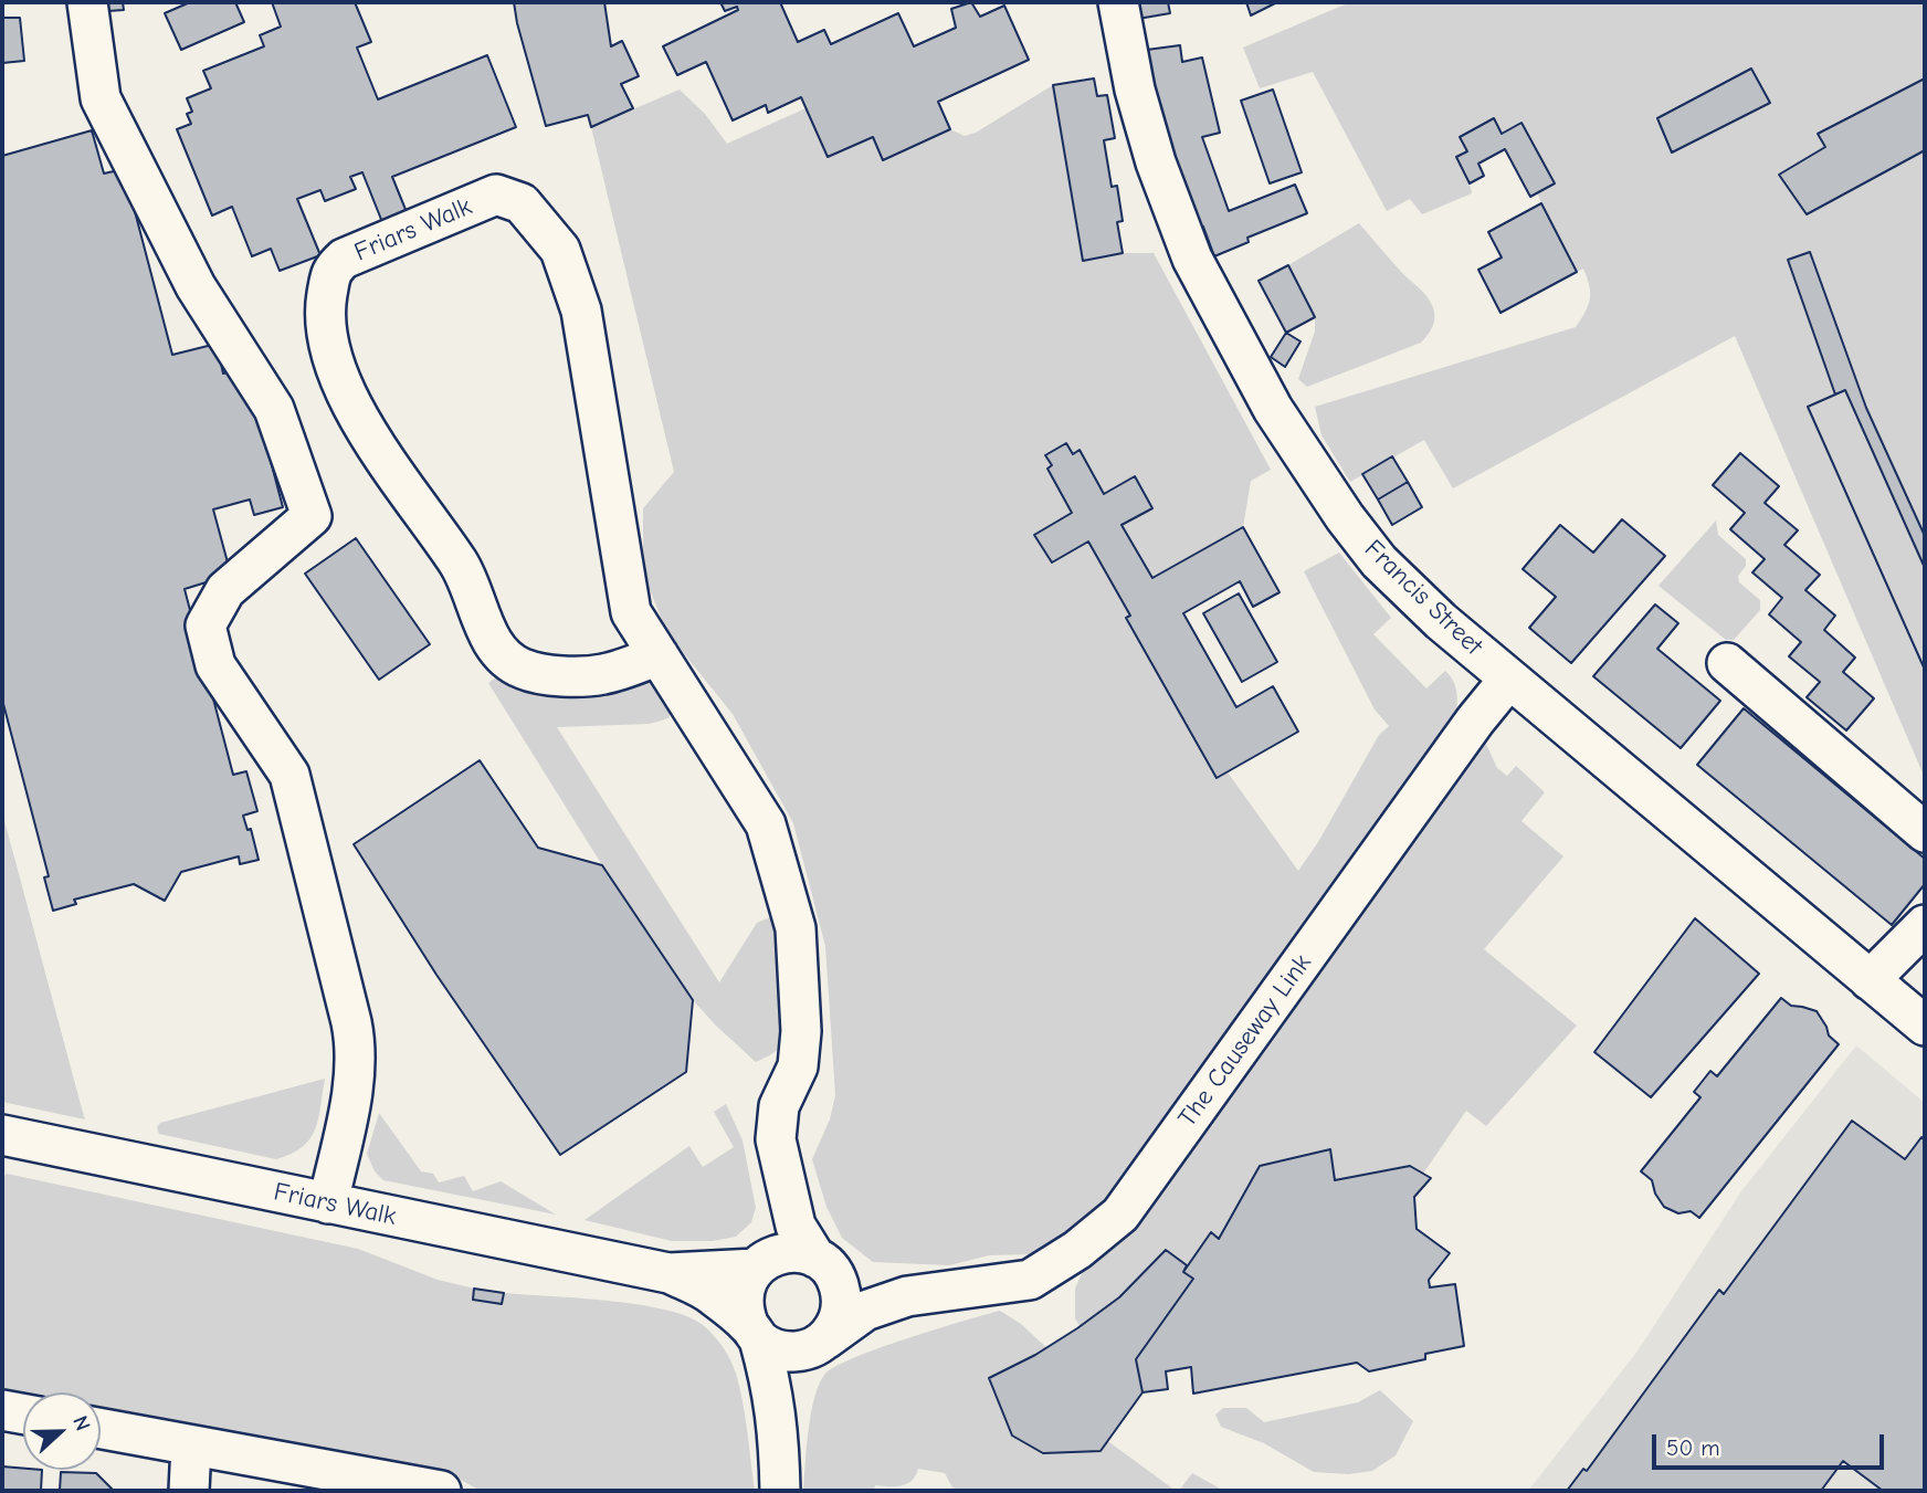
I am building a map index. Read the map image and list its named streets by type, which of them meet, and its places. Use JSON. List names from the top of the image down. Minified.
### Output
{"streets":{"street":["Friars Walk","Francis Street","The Causeway Link"]},"crossings":[["Friars Walk","The Causeway Link"],["Francis Street","The Causeway Link"]],"scale_bar":"50 m","north":"right"}
